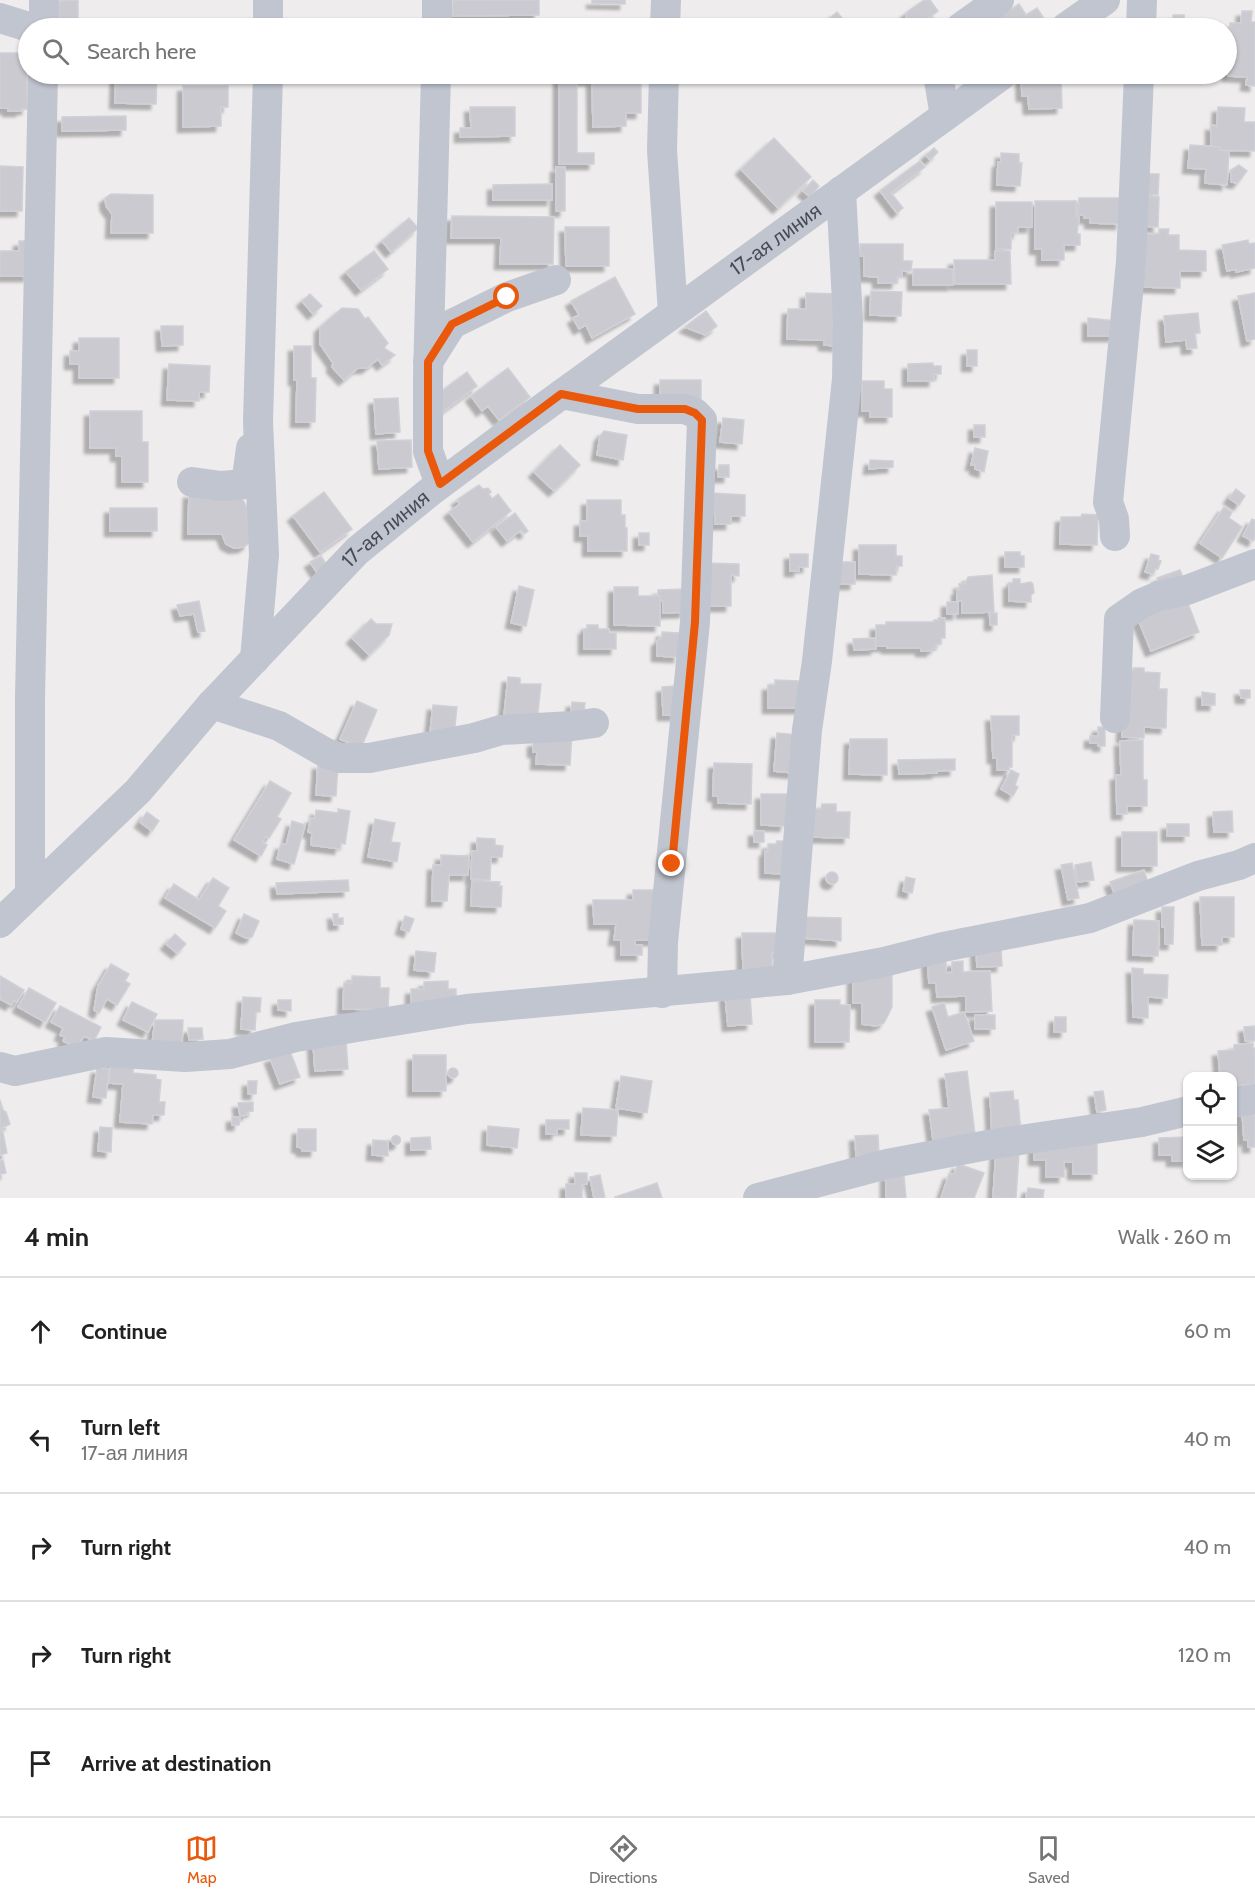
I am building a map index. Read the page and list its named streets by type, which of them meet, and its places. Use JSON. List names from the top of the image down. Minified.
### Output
{"streets":{"street":["17-ая линия"]},"page":{"search":"Search here","heading":["4 min","Walk · 260 m"],"list":[["Continue","60 m"],["Turn left","17-ая линия","40 m"],["Turn right","40 m"],["Turn right","120 m"],"Arrive at destination"],"nav":["Map","Directions","Saved"]}}
